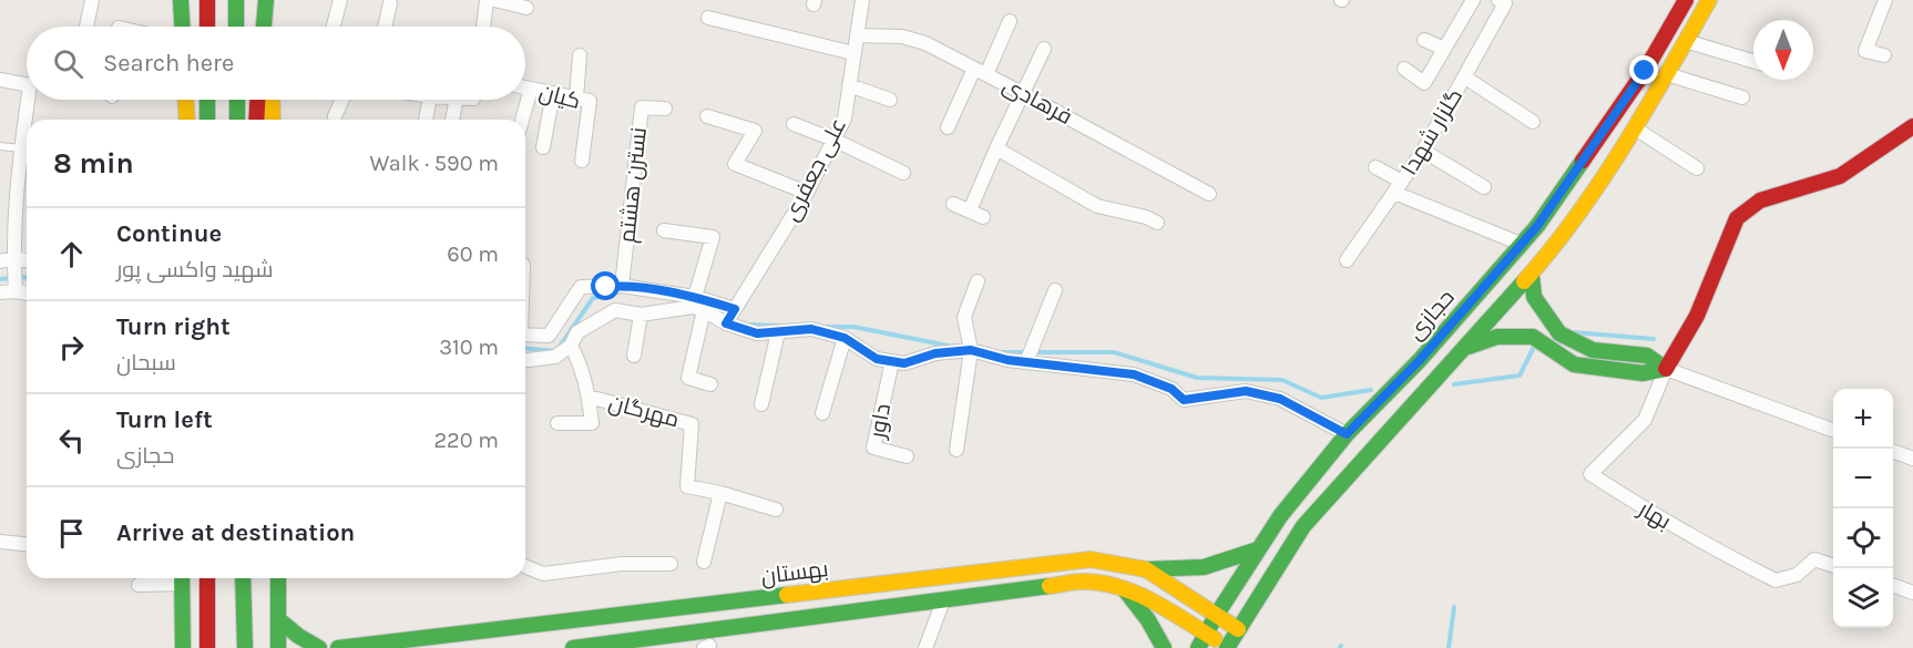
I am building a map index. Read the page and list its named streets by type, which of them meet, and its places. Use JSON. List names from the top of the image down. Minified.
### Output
{"streets":{"main road":["حجازی","بهستان"],"street":["کیان","فرهادی","گلزار شهدا","علی جعفری","نسترن هشتم","مهرگان","داور","بهار"]},"crossings":[["فرهادی","علی جعفری"],["حجازی","بهستان"]],"north":"bottom","page":{"search":"Search here","heading":["8 min","Walk · 590 m"],"list":[["Continue","شهید واکسی پور","60 m"],["Turn right","سبحان","310 m"],["Turn left","حجازی","220 m"],"Arrive at destination"],"map_buttons":["+","−"]}}
